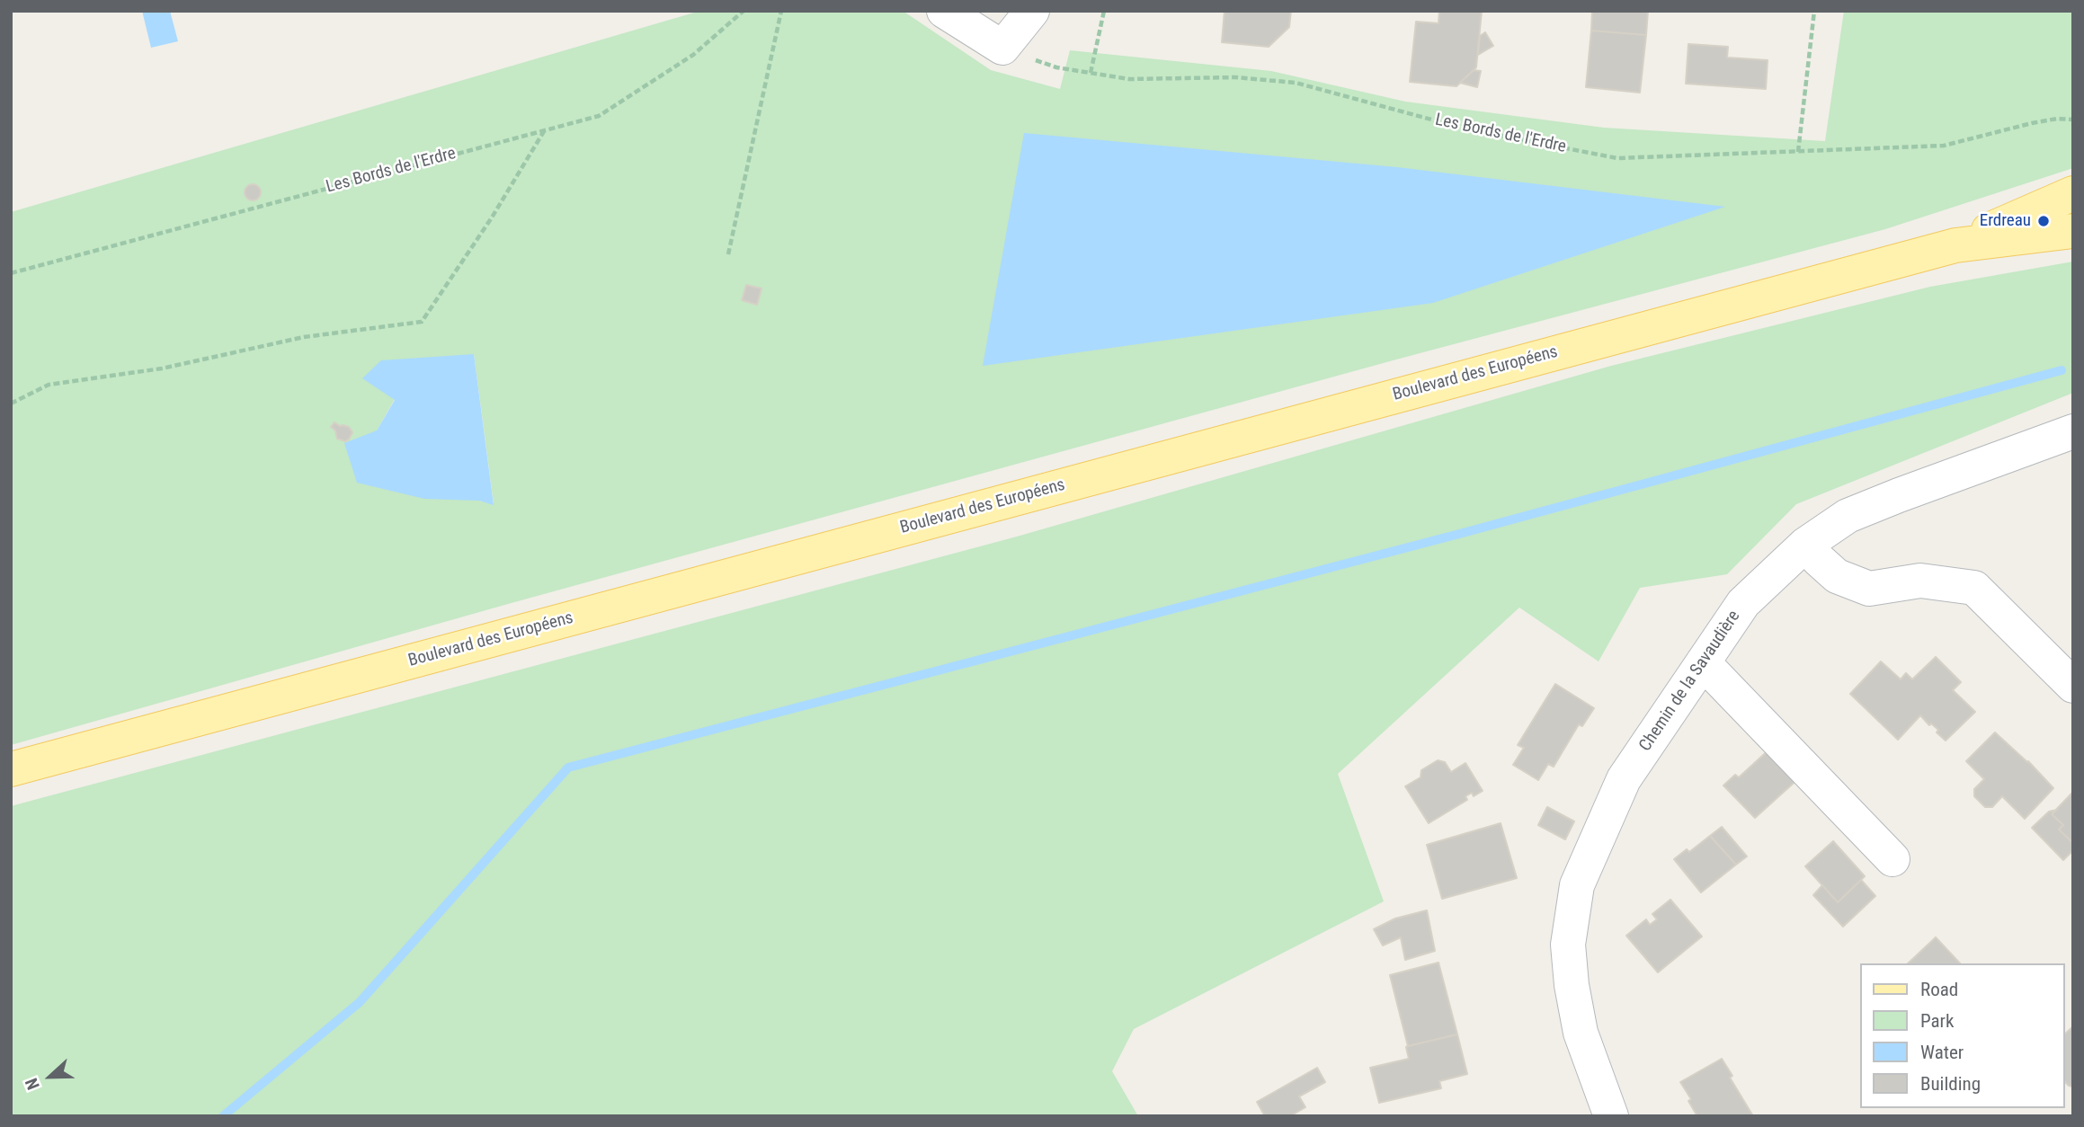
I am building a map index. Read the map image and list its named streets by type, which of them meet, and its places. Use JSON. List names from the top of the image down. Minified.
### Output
{"streets":{"main road":["Boulevard des Européens"],"street":["Chemin de la Savaudière"],"path":["Les Bords de l'Erdre"]},"places":["Erdreau"],"legend":["Road","Park","Water","Building"],"north":"left"}
